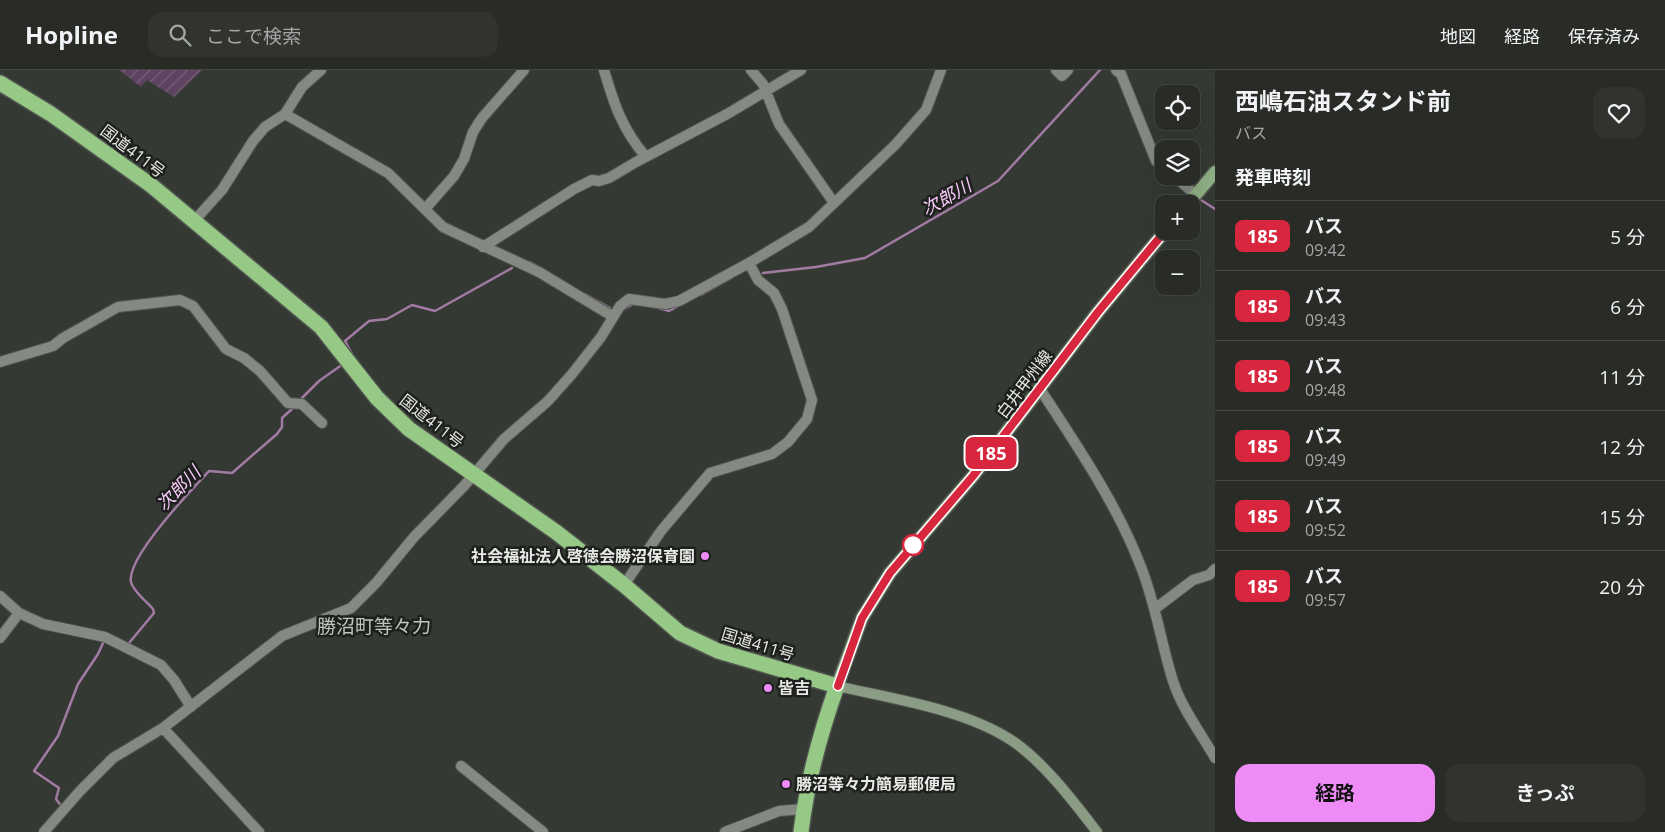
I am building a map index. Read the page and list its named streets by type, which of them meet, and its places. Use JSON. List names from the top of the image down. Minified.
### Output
{"streets":{"highway":["国道411号"],"main road":["白井甲州線"]},"crossings":[["国道411号","白井甲州線"]],"districts":["勝沼町等々力"],"water":["次郎川"],"places":["社会福祉法人啓徳会勝沼保育園","皆吉","勝沼等々力簡易郵便局"],"lines":["bus line 185"],"page":{"header":"Hopline","search":"ここで検索","nav":["地図","経路","保存済み"],"on_map":"185","heading":[["西嶋石油スタンド前","バス"],"発車時刻"],"map_buttons":["+","−"],"list":[{"mark":"185","name":"バス","note":"09:42","value":"5 分"},{"mark":"185","name":"バス","note":"09:43","value":"6 分"},{"mark":"185","name":"バス","note":"09:48","value":"11 分"},{"mark":"185","name":"バス","note":"09:49","value":"12 分"},{"mark":"185","name":"バス","note":"09:52","value":"15 分"},{"mark":"185","name":"バス","note":"09:57","value":"20 分"}],"buttons":["経路","きっぷ"]}}
